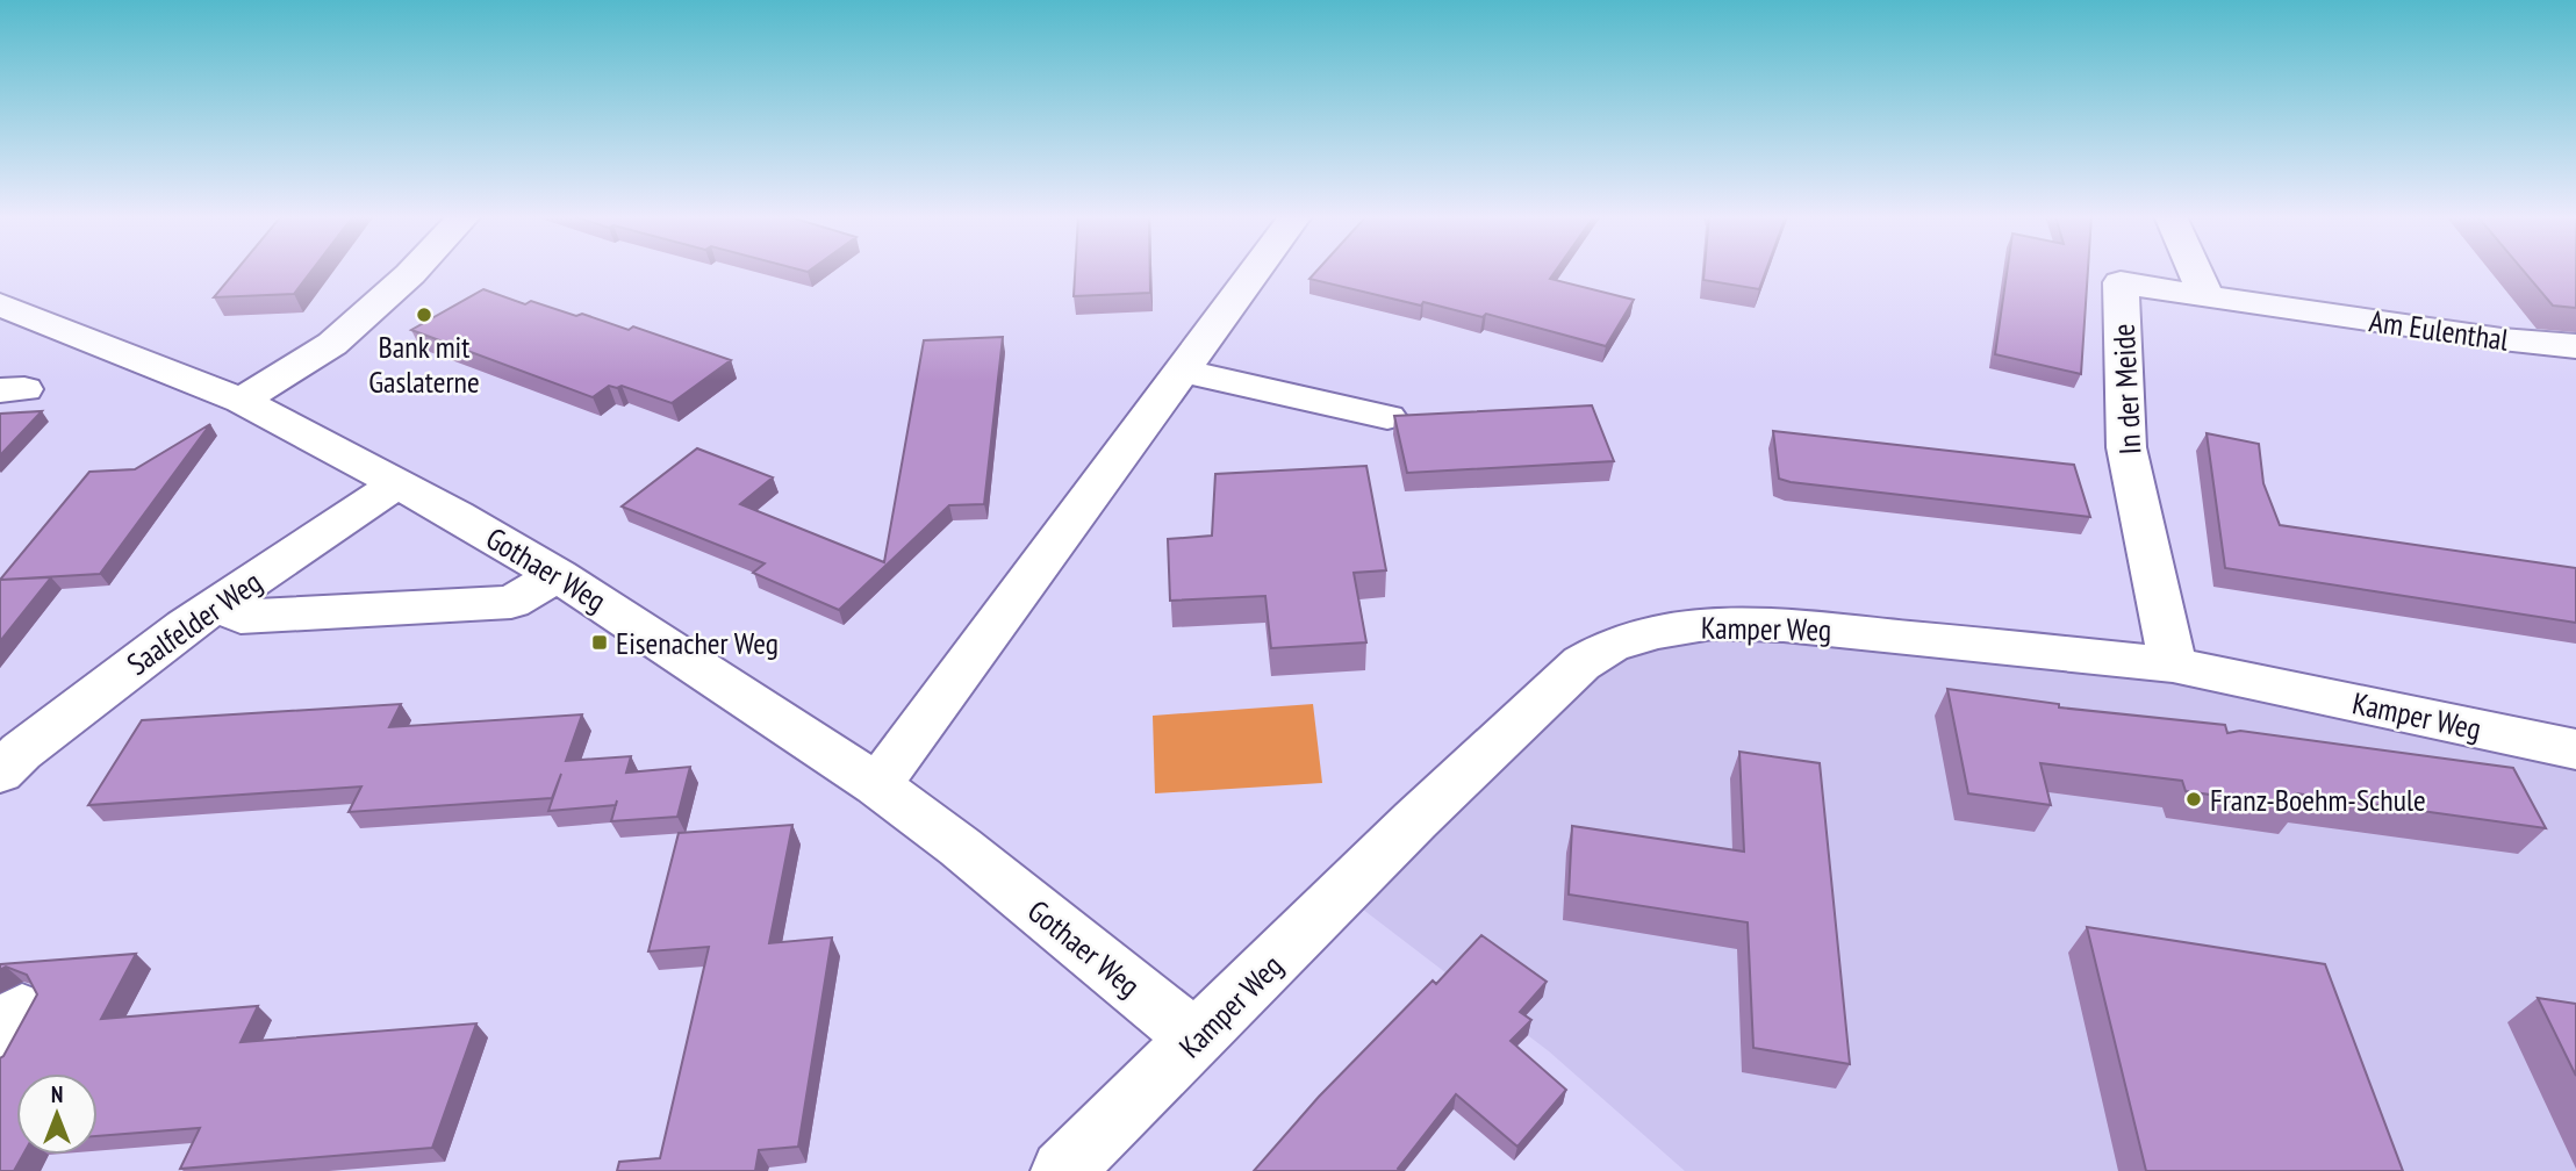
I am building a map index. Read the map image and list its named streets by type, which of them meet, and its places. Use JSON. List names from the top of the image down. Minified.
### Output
{"streets":{"street":["Am Eulenthal","In der Meide","Gothaer Weg","Saalfelder Weg","Kamper Weg"]},"crossings":[["Am Eulenthal","In der Meide"],["In der Meide","Kamper Weg"],["Gothaer Weg","Saalfelder Weg"],["Gothaer Weg","Kamper Weg"]],"places":{"other":["Bank mit Gaslaterne","Franz-Boehm-Schule"],"transit":["Eisenacher Weg"]},"north":"top"}
